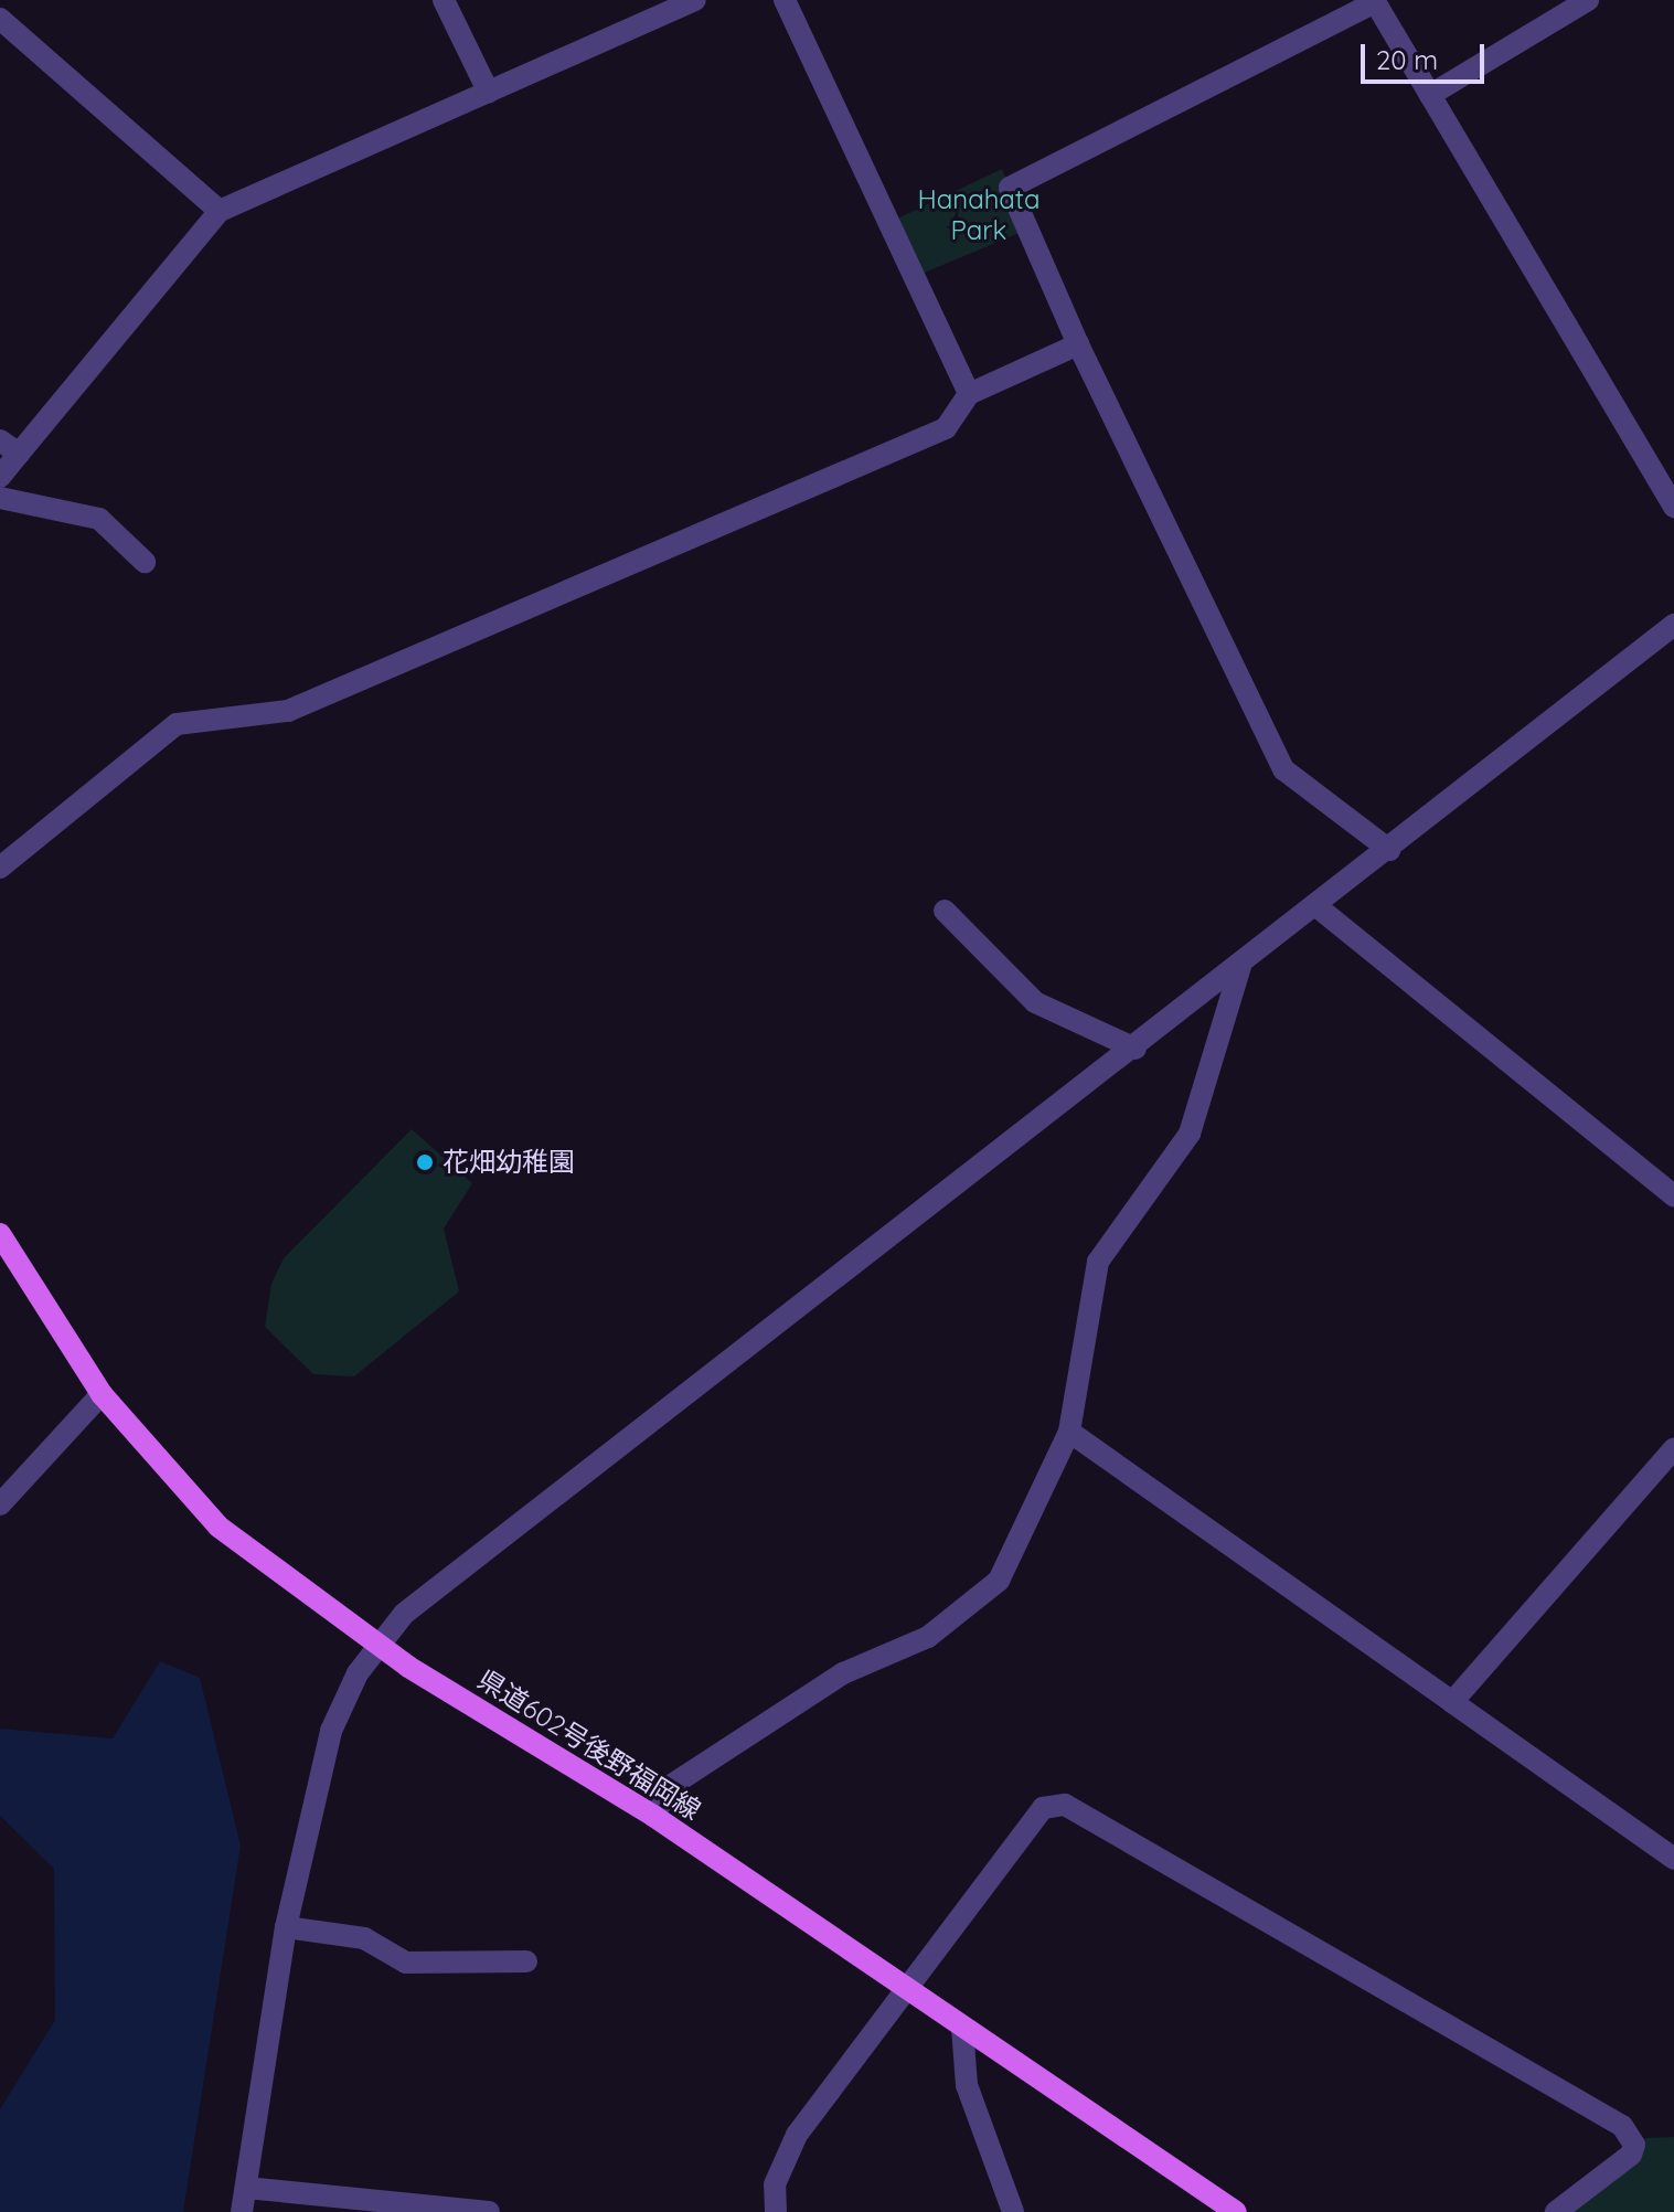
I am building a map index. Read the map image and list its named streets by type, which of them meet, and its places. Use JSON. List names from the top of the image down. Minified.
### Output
{"streets":{"main road":["県道602号後野福岡線"]},"parks":["Hanahata Park"],"places":["花畑幼稚園"],"scale_bar":"20 m"}
